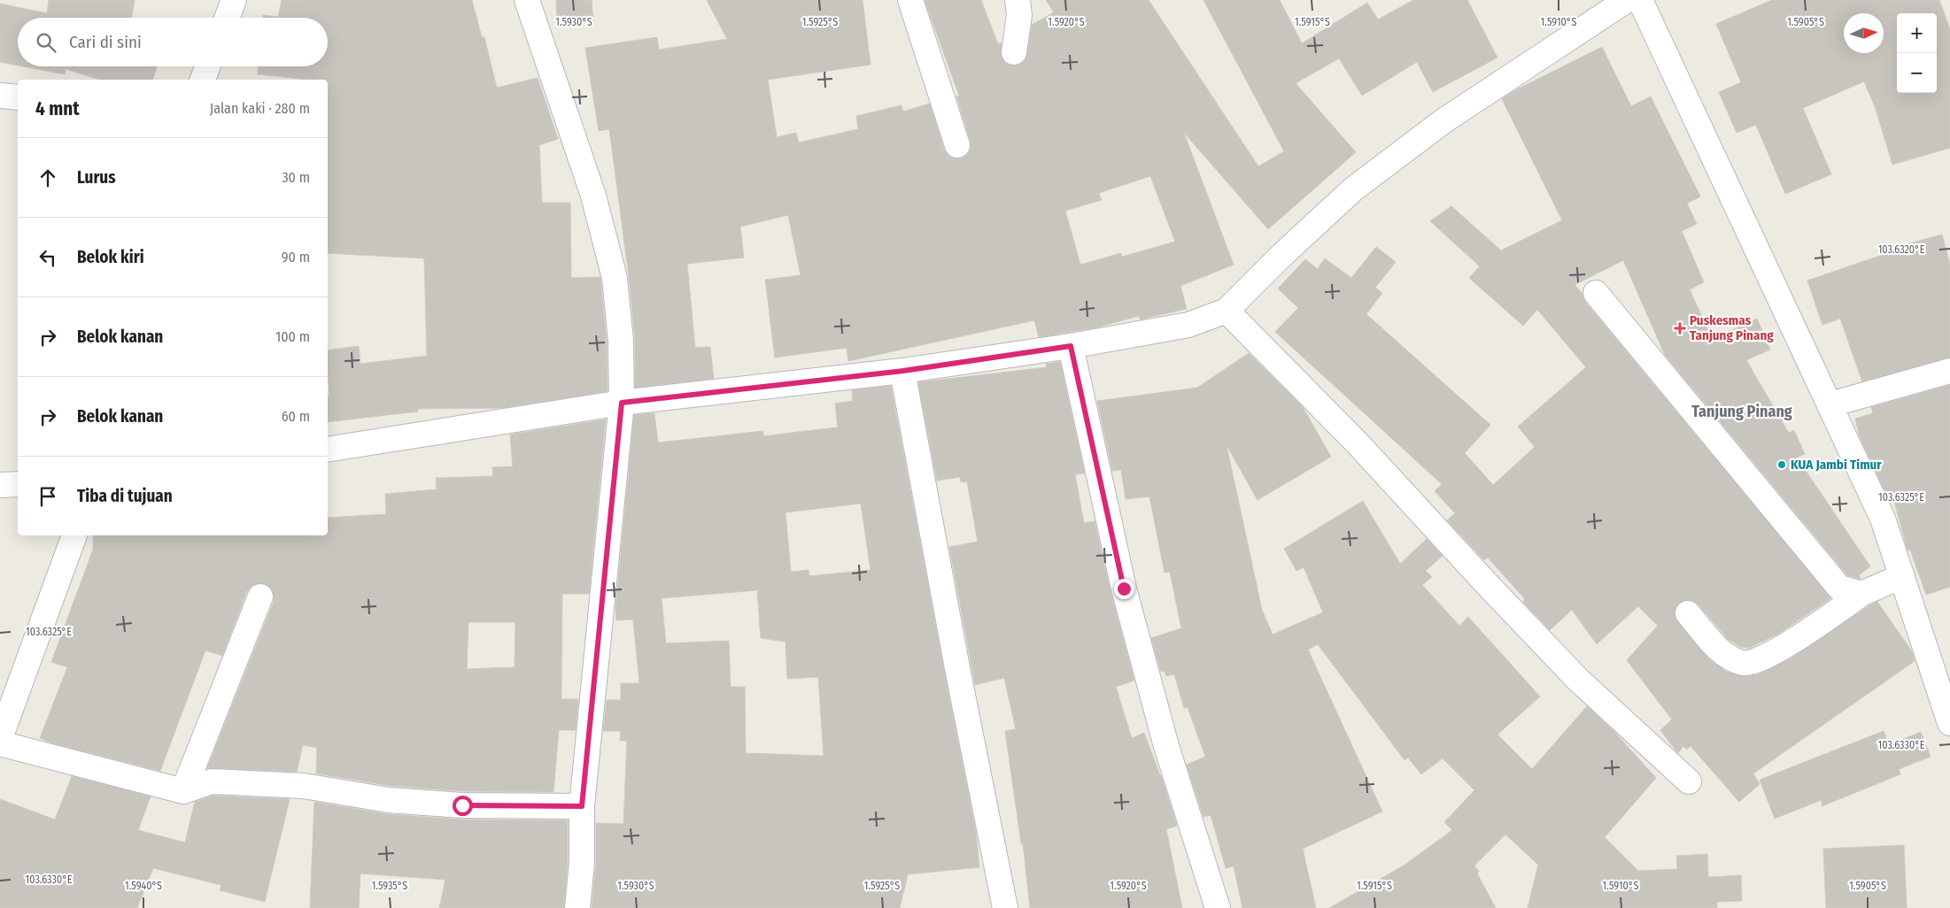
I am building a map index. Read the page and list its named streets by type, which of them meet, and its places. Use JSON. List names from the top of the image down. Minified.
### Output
{"districts":["Tanjung Pinang"],"places":{"health":["Puskesmas Tanjung Pinang"],"other":["KUA Jambi Timur"]},"north":"right","page":{"map_buttons":["+","−"],"search":"Cari di sini","heading":["4 mnt","Jalan kaki · 280 m"],"list":[["Lurus","30 m"],["Belok kiri","90 m"],["Belok kanan","100 m"],["Belok kanan","60 m"],"Tiba di tujuan"]},"coordinates":["1.5930°S","1.5925°S","1.5920°S","1.5915°S","1.5910°S","1.5905°S","103.6320°E","103.6325°E","103.6330°E","1.5940°S","1.5935°S"]}
